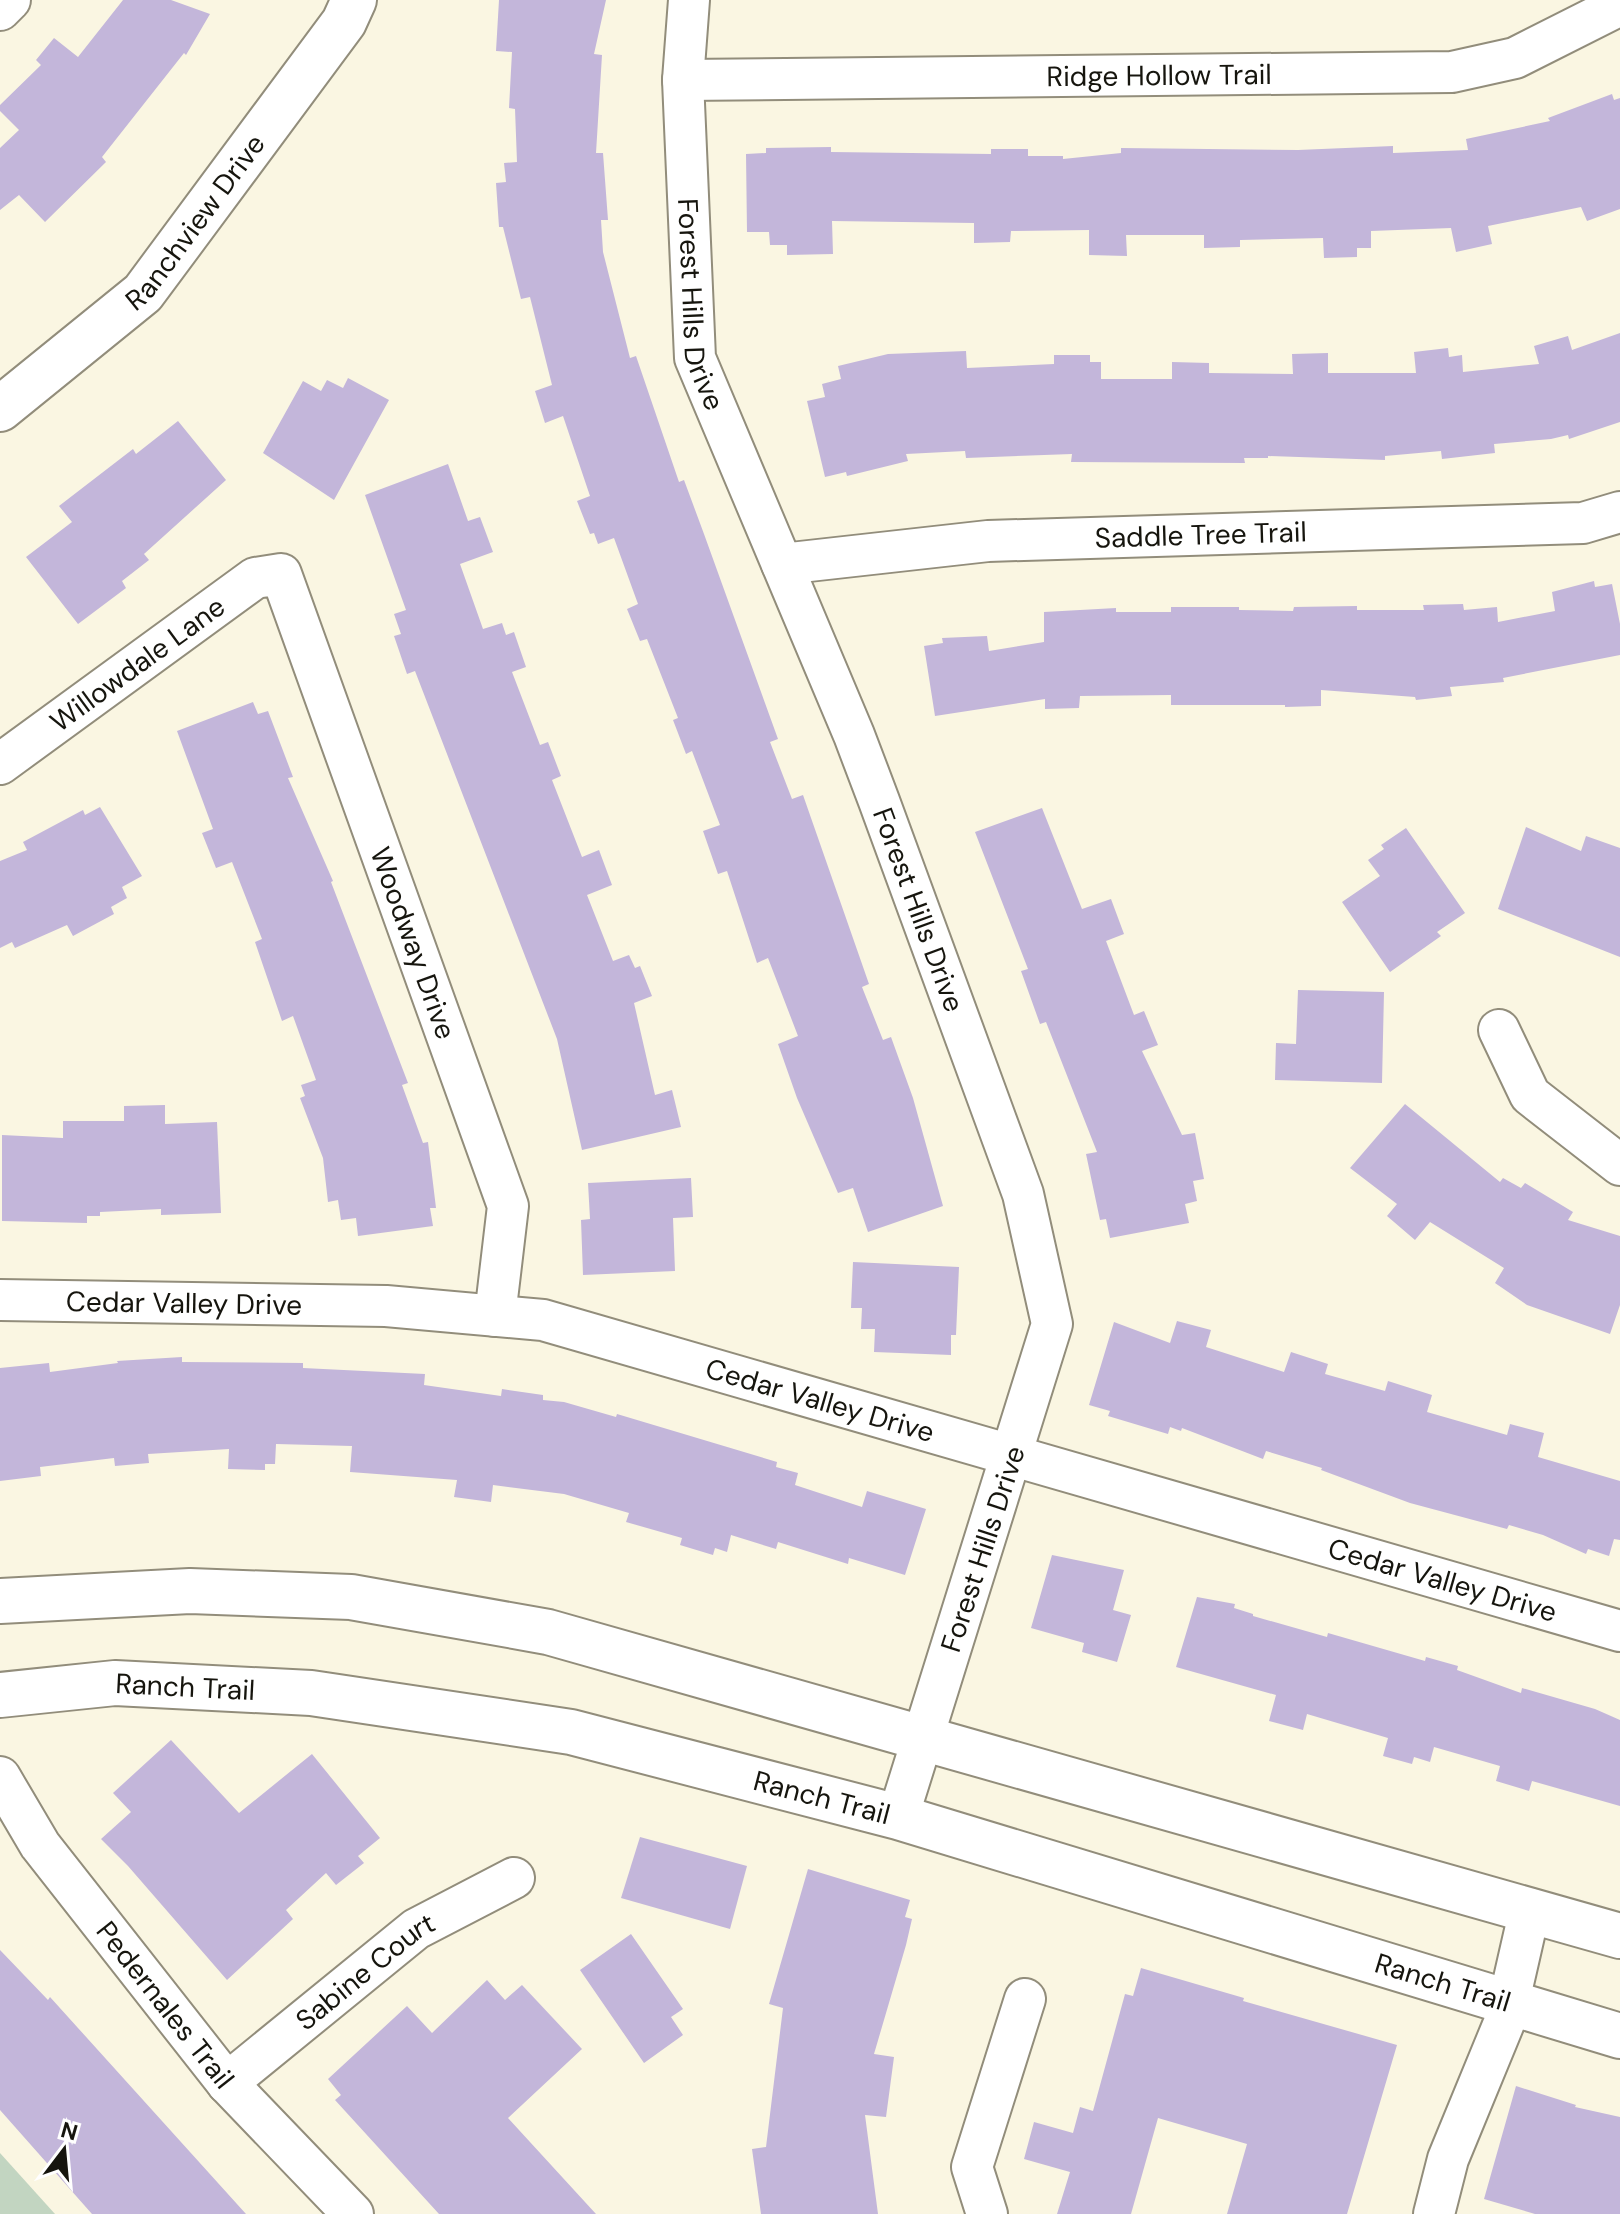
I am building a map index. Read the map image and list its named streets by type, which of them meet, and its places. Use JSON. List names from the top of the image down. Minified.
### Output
{"streets":{"main road":["Ranchview Drive","Ranch Trail"],"street":["Ridge Hollow Trail","Forest Hills Drive","Saddle Tree Trail","Willowdale Lane","Woodway Drive","Cedar Valley Drive","Sabine Court","Pedernales Trail"]},"crossings":[["Ridge Hollow Trail","Forest Hills Drive"],["Forest Hills Drive","Saddle Tree Trail"],["Forest Hills Drive","Cedar Valley Drive"],["Forest Hills Drive","Ranch Trail"],["Willowdale Lane","Woodway Drive"],["Woodway Drive","Cedar Valley Drive"],["Sabine Court","Pedernales Trail"]],"north":"top"}
